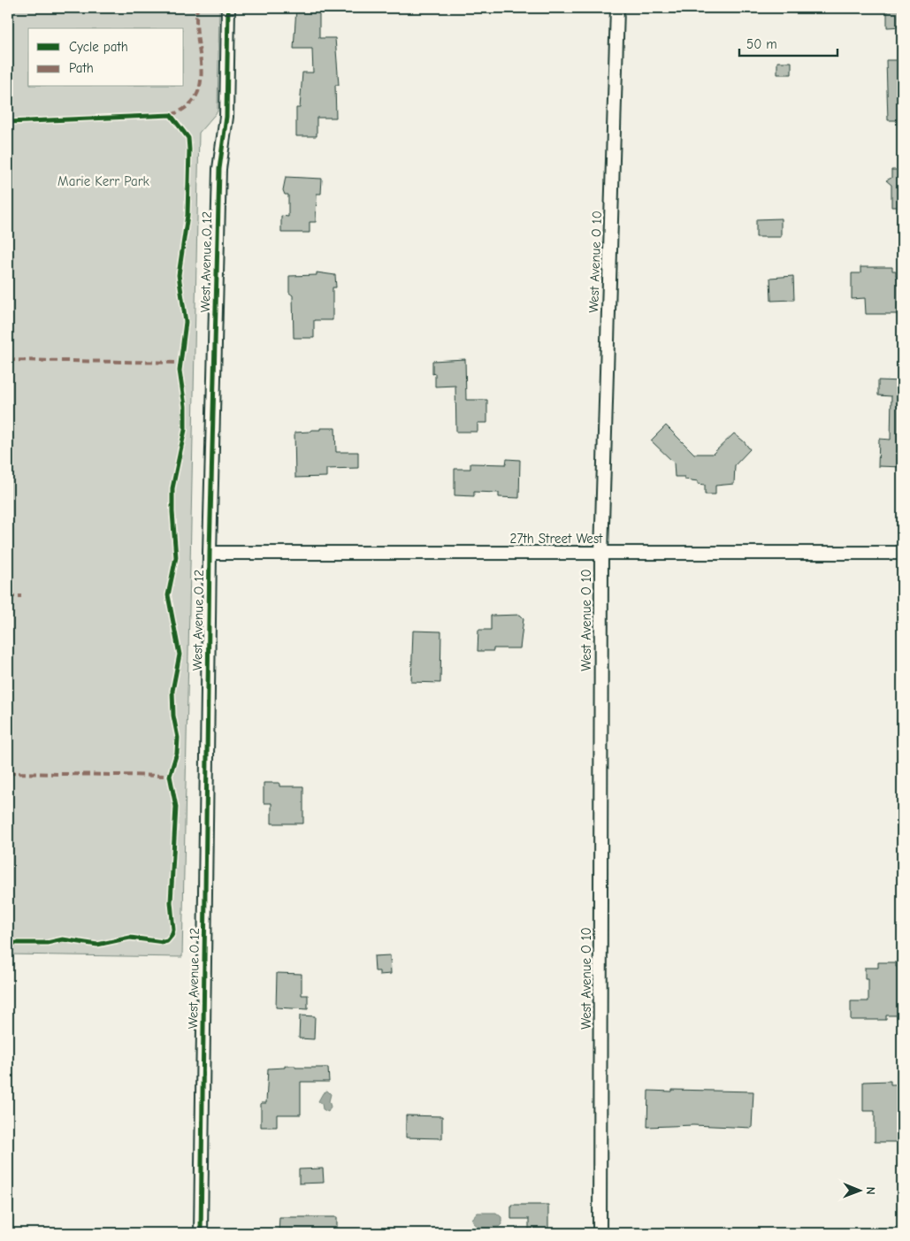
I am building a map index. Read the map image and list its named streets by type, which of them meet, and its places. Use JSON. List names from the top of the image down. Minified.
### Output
{"streets":{"street":["West Avenue O 12","West Avenue O 10","27th Street West"]},"crossings":[["West Avenue O 12","27th Street West"],["West Avenue O 10","27th Street West"]],"parks":["Marie Kerr Park"],"legend":["Cycle path","Path"],"scale_bar":"50 m","north":"right"}
